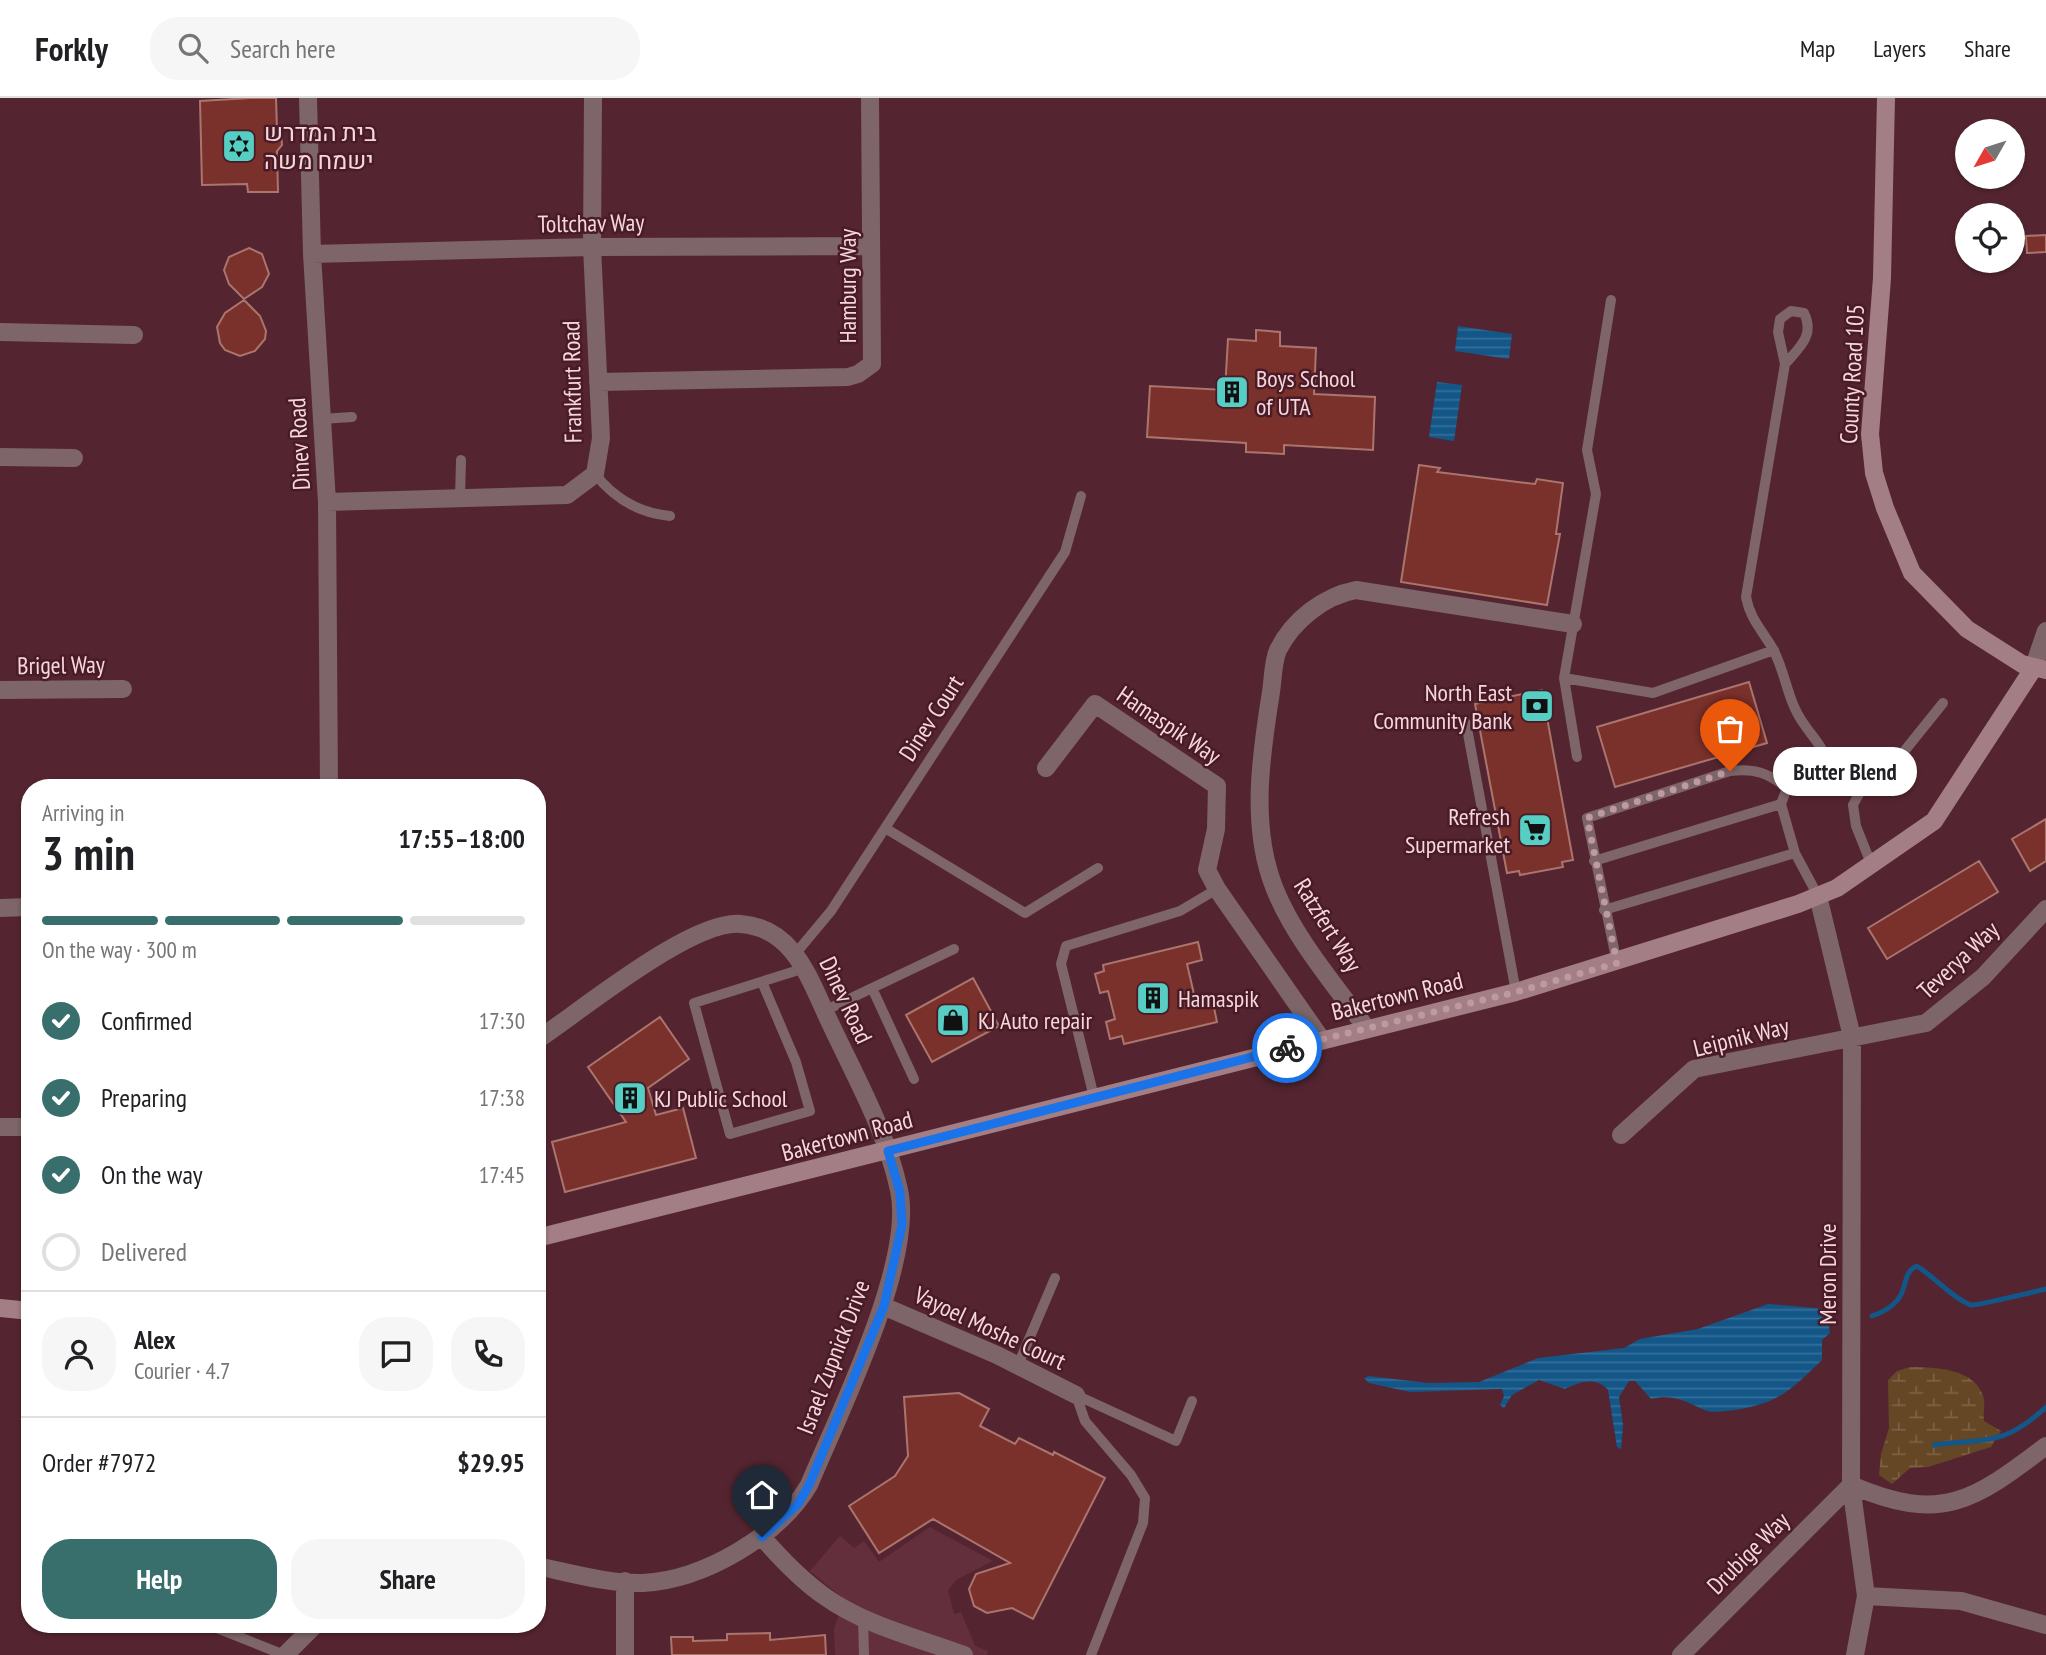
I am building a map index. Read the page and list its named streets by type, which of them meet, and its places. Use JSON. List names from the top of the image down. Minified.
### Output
{"streets":{"street":["Toltchav Way","Hamburg Way","County Road 105","Frankfurt Road","Dinev Road","Brigel Way","Hamaspik Way","Ratzfert Way","Teverya Way","Bakertown Road","Leipnik Way","Meron Drive","Vayoel Moshe Court","Israel Zupnick Drive","Drubige Way"],"lane":["Dinev Court"]},"crossings":[["Toltchav Way","Hamburg Way"],["Toltchav Way","Frankfurt Road"],["Toltchav Way","Dinev Road"],["Hamburg Way","Frankfurt Road"],["County Road 105","Bakertown Road"],["Frankfurt Road","Dinev Road"],["Dinev Road","Dinev Court"],["Dinev Road","Bakertown Road"],["Dinev Road","Israel Zupnick Drive"],["Hamaspik Way","Bakertown Road"],["Ratzfert Way","Bakertown Road"],["Teverya Way","Leipnik Way"],["Teverya Way","Meron Drive"],["Bakertown Road","Meron Drive"],["Bakertown Road","Israel Zupnick Drive"],["Leipnik Way","Meron Drive"],["Meron Drive","Drubige Way"],["Vayoel Moshe Court","Israel Zupnick Drive"]],"places":{"synagogue":["בית המדרש ישמח משה"],"building":["Boys School of UTA","Hamaspik","KJ Public School"],"bank":["North East Community Bank"],"other":["Butter Blend"],"supermarket":["Refresh Supermarket"],"shop":["KJ Auto repair"]},"north":"bottom left","page":{"header":"Forkly","search":"Search here","nav":["Map","Layers","Share"],"bubble":"Butter Blend","heading":["3 min","Arriving in","17:55–18:00"],"panel":["Alex","Courier · 4.7","Order #7972","$29.95"],"bar":"On the way · 300 m","list":[["Confirmed","17:30"],["Preparing","17:38"],["On the way","17:45"],"Delivered"],"buttons":["Help","Share"]}}
